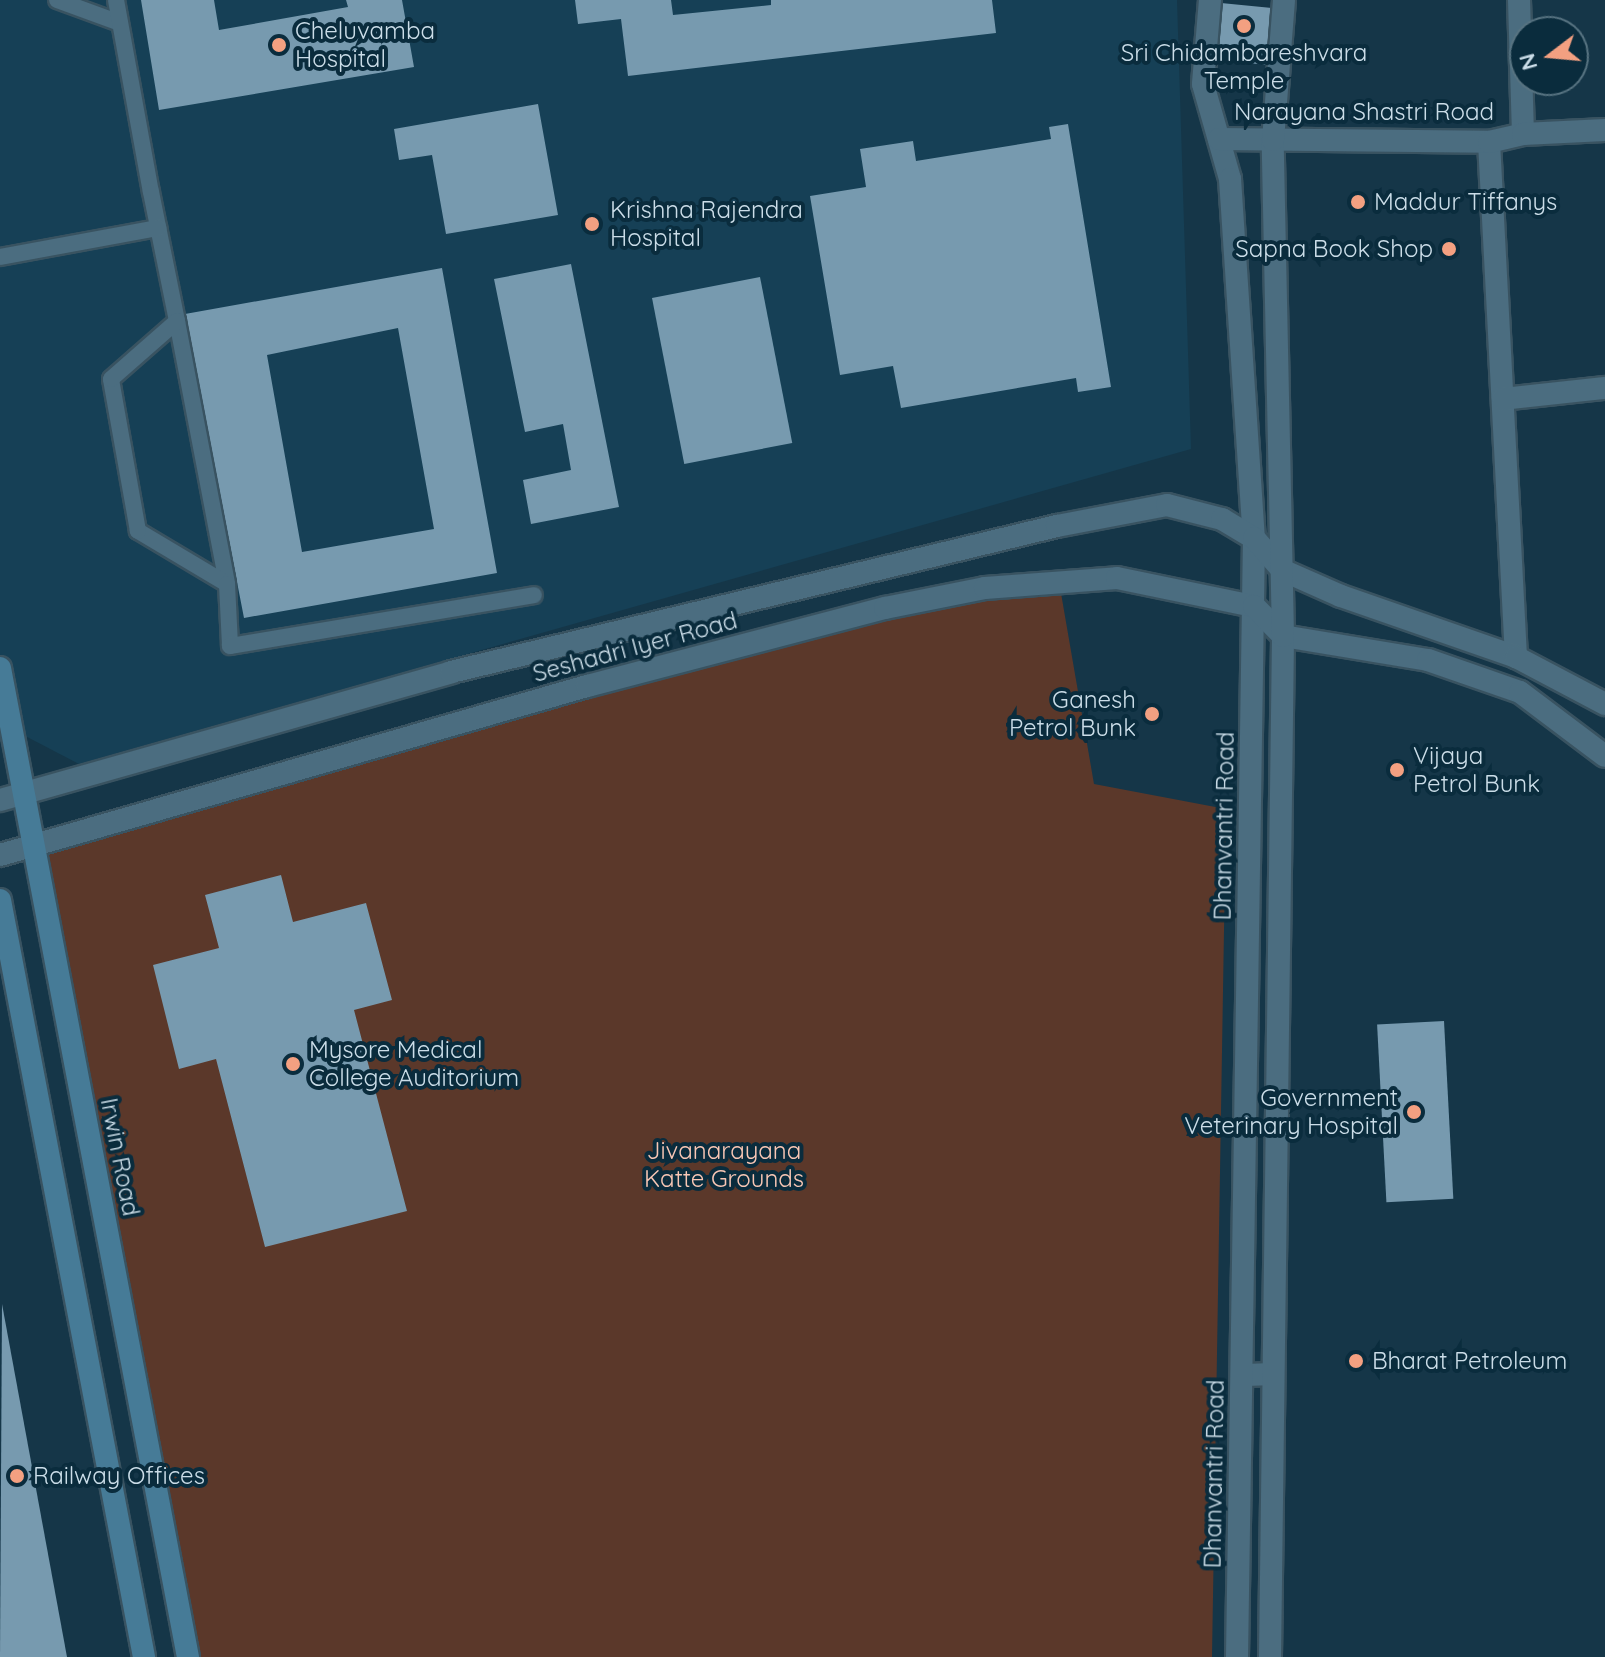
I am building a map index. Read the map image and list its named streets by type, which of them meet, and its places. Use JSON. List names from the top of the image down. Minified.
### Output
{"streets":{"main road":["Irwin Road"],"street":["Narayana Shastri Road","Seshadri Iyer Road","Dhanvantri Road"]},"crossings":[["Narayana Shastri Road","Dhanvantri Road"],["Seshadri Iyer Road","Dhanvantri Road"],["Seshadri Iyer Road","Irwin Road"]],"parks":["Jivanarayana Katte Grounds"],"places":["Sri Chidambareshvara Temple","Cheluvamba Hospital","Maddur Tiffanys","Krishna Rajendra Hospital","Sapna Book Shop","Ganesh Petrol Bunk","Vijaya Petrol Bunk","Mysore Medical College Auditorium","Government Veterinary Hospital","Bharat Petroleum","Railway Offices"],"north":"left"}
